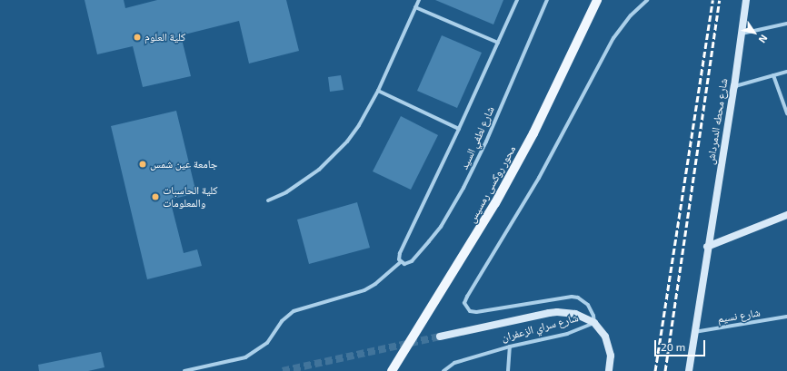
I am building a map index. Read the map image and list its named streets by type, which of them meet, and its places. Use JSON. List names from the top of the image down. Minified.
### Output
{"streets":{"main road":["شارع محطه الدمرداش","محور روكسى رمسيس","شارع سراي الزعفران"],"street":["شارع لطفي السيد","شارع نسيم"]},"crossings":[["شارع محطه الدمرداش","شارع نسيم"]],"places":["كلية العلوم","جامعة عين شمس","كلية الحاسبات والمعلومات"],"scale_bar":"20 m","north":"bottom right"}
